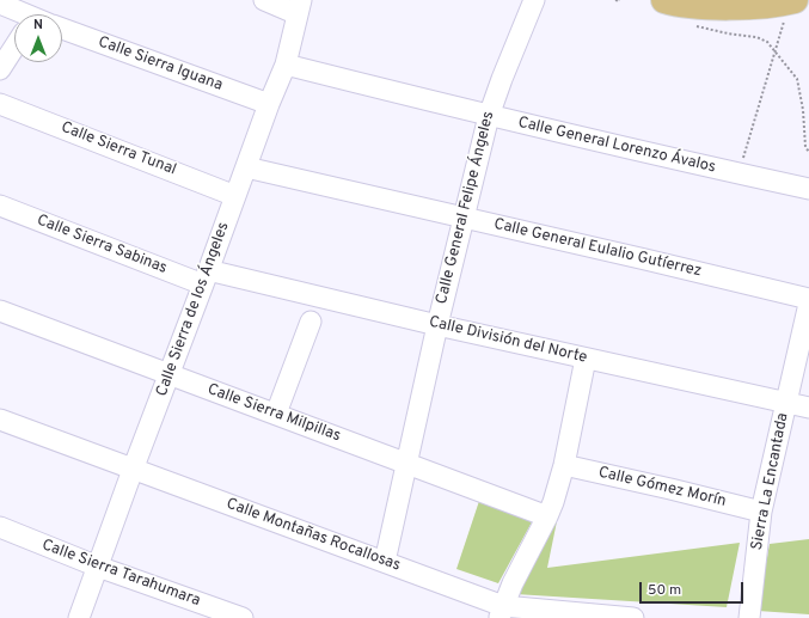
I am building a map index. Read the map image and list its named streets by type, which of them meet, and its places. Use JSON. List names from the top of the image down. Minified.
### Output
{"streets":{"street":["Calle Sierra Iguana","Calle General Lorenzo Ávalos","Calle Sierra Tunal","Calle General Felipe Ángeles","Calle Sierra Sabinas","Calle General Eulalio Gutíerrez","Calle Sierra de los Ángeles","Calle División del Norte","Calle Sierra Milpillas","Sierra La Encantada","Calle Gómez Morín","Calle Montañas Rocallosas","Calle Sierra Tarahumara"]},"crossings":[["Calle Sierra Iguana","Calle Sierra de los Ángeles"],["Calle General Lorenzo Ávalos","Calle General Felipe Ángeles"],["Calle General Lorenzo Ávalos","Calle Sierra de los Ángeles"],["Calle Sierra Tunal","Calle Sierra de los Ángeles"],["Calle General Felipe Ángeles","Calle General Eulalio Gutíerrez"],["Calle General Felipe Ángeles","Calle División del Norte"],["Calle General Felipe Ángeles","Calle Sierra Milpillas"],["Calle General Felipe Ángeles","Calle Montañas Rocallosas"],["Calle Sierra Sabinas","Calle Sierra de los Ángeles"],["Calle Sierra Sabinas","Calle División del Norte"],["Calle General Eulalio Gutíerrez","Calle Sierra de los Ángeles"],["Calle Sierra de los Ángeles","Calle División del Norte"],["Calle Sierra de los Ángeles","Calle Sierra Milpillas"],["Calle Sierra de los Ángeles","Calle Montañas Rocallosas"],["Calle Sierra de los Ángeles","Calle Sierra Tarahumara"],["Calle División del Norte","Sierra La Encantada"],["Sierra La Encantada","Calle Gómez Morín"]],"scale_bar":"50 m","north":"top"}
